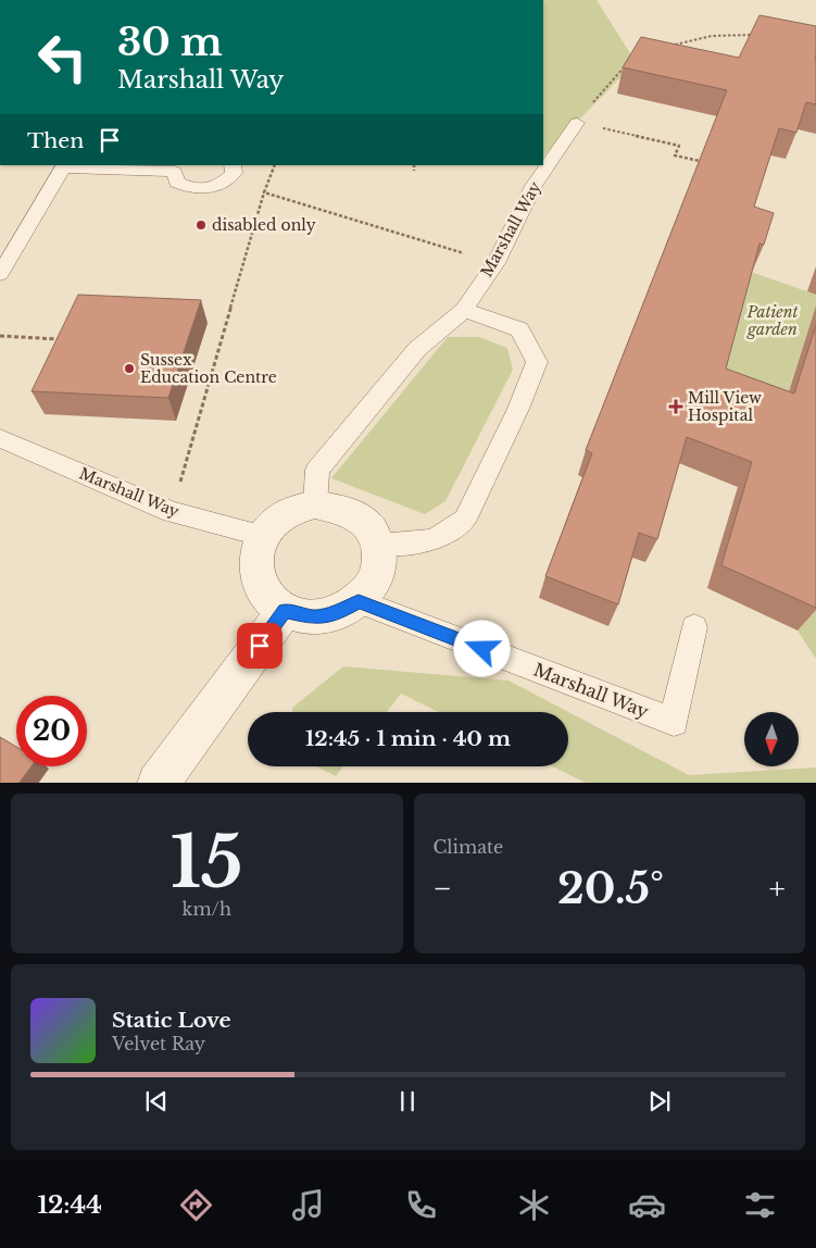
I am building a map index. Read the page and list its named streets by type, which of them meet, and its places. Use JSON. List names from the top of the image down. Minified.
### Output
{"streets":{"lane":["Marshall Way"]},"parks":["Patient garden"],"places":{"other":["disabled only","Sussex Education Centre"],"health":["Mill View Hospital"]},"north":"bottom","page":{"turn":["30 m","Marshall Way"],"then":"Then","limit":"20","trip":"12:45 · 1 min · 40 m","tile":[["15","km/h"],"Climate"],"heat":["−","20.5°","+"],"song":["Static Love","Velvet Ray"],"tabs":"12:44"}}
